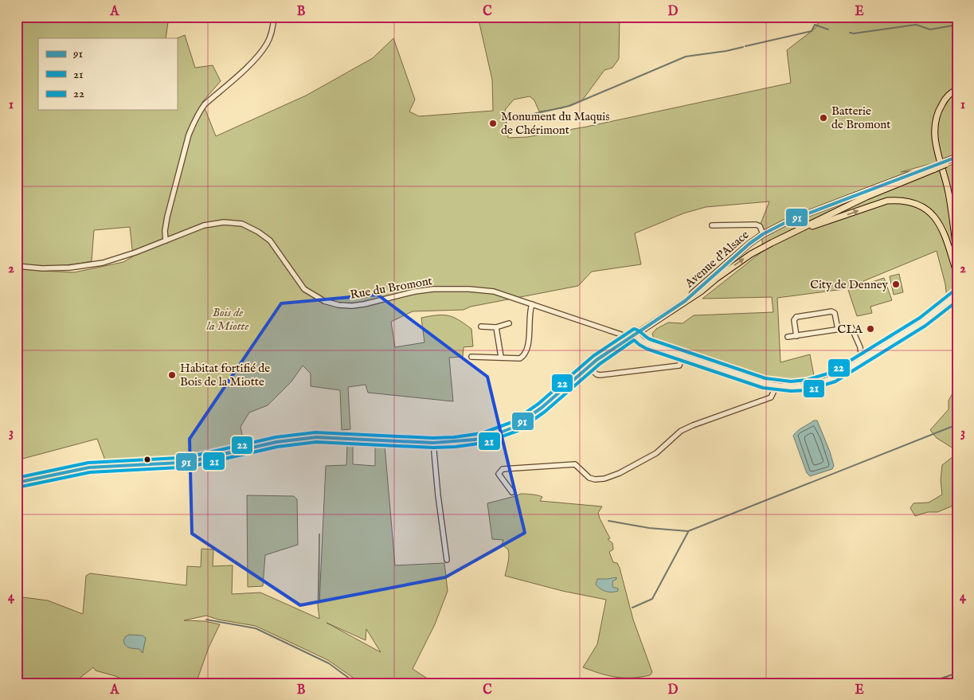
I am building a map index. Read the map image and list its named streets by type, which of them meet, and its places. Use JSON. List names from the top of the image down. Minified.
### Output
{"streets":{"main road":["Avenue d'Alsace"],"street":["Rue du Bromont"]},"crossings":[["Avenue d'Alsace","Rue du Bromont"]],"parks":["Bois de la Miotte"],"places":["Batterie de Bromont","Monument du Maquis de Chérimont","City de Denney","CLA","Habitat fortifié de Bois de la Miotte"],"lines":["transit line 91","transit line 22","transit line 21"],"legend":["91","21","22"],"grid":{"columns":["A","B","C","D","E"],"rows":["1","2","3","4"]}}
